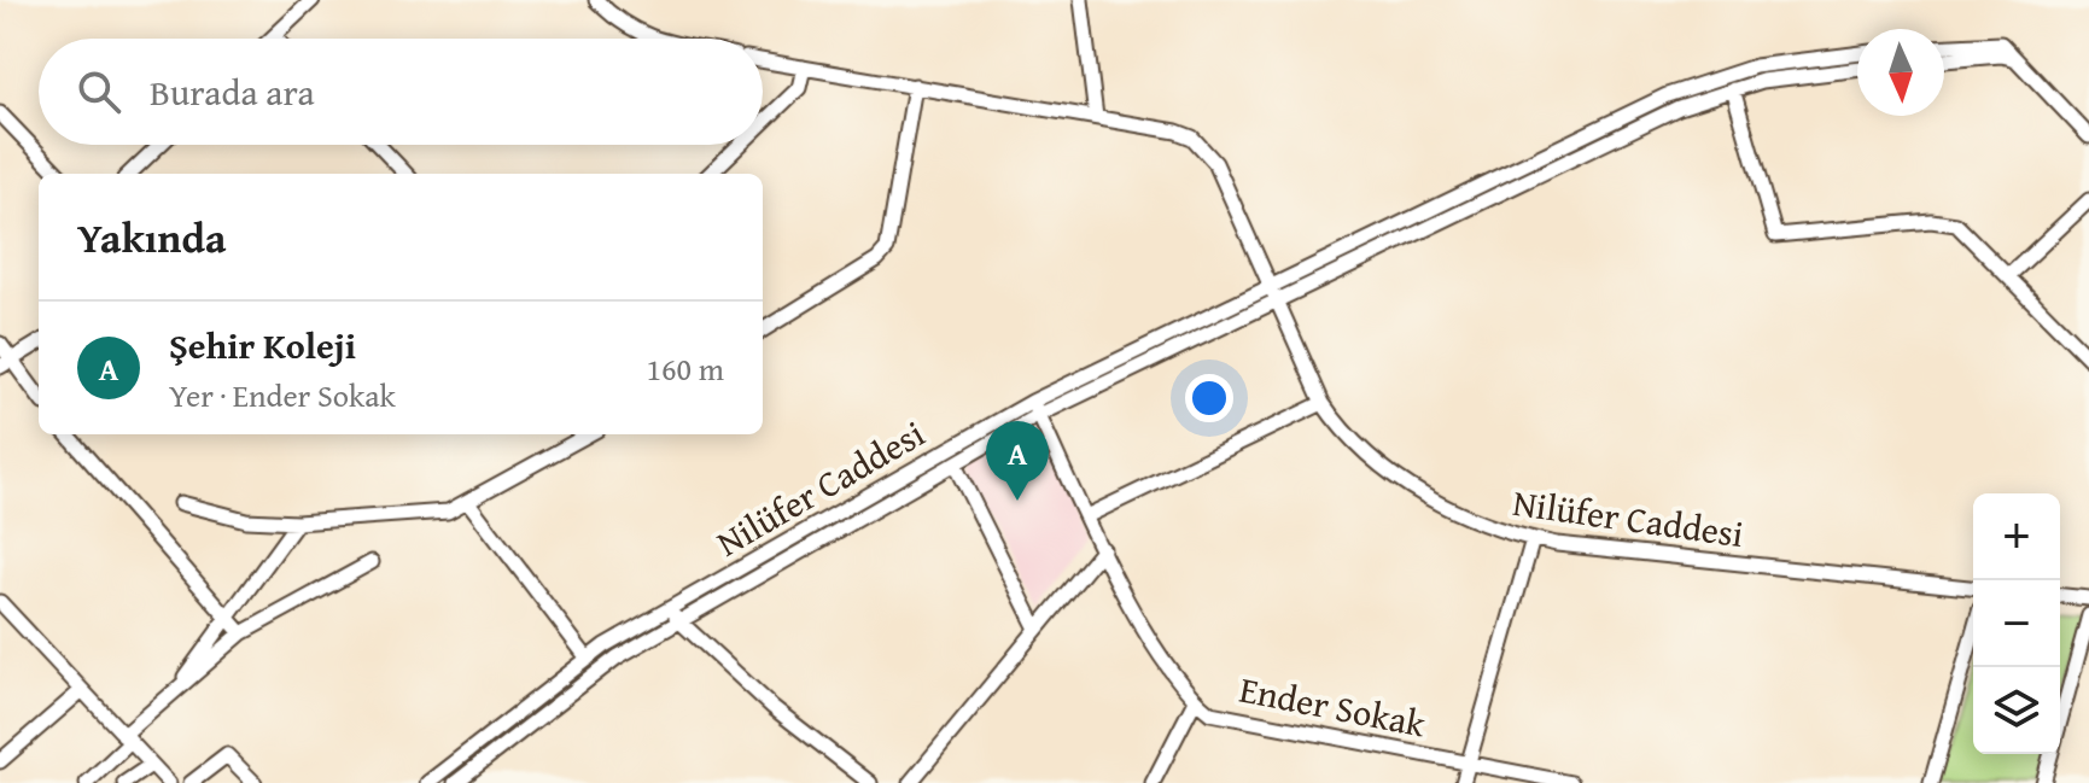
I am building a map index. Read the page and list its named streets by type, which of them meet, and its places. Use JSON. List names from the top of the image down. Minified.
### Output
{"streets":{"street":["Nilüfer Caddesi","Ender Sokak"]},"crossings":[["Nilüfer Caddesi","Ender Sokak"]],"north":"bottom","page":{"search":"Burada ara","heading":"Yakında","list":[{"mark":"A","name":"Şehir Koleji","note":"Yer · Ender Sokak","value":"160 m"}],"pins":"A","map_buttons":["+","−"]}}
